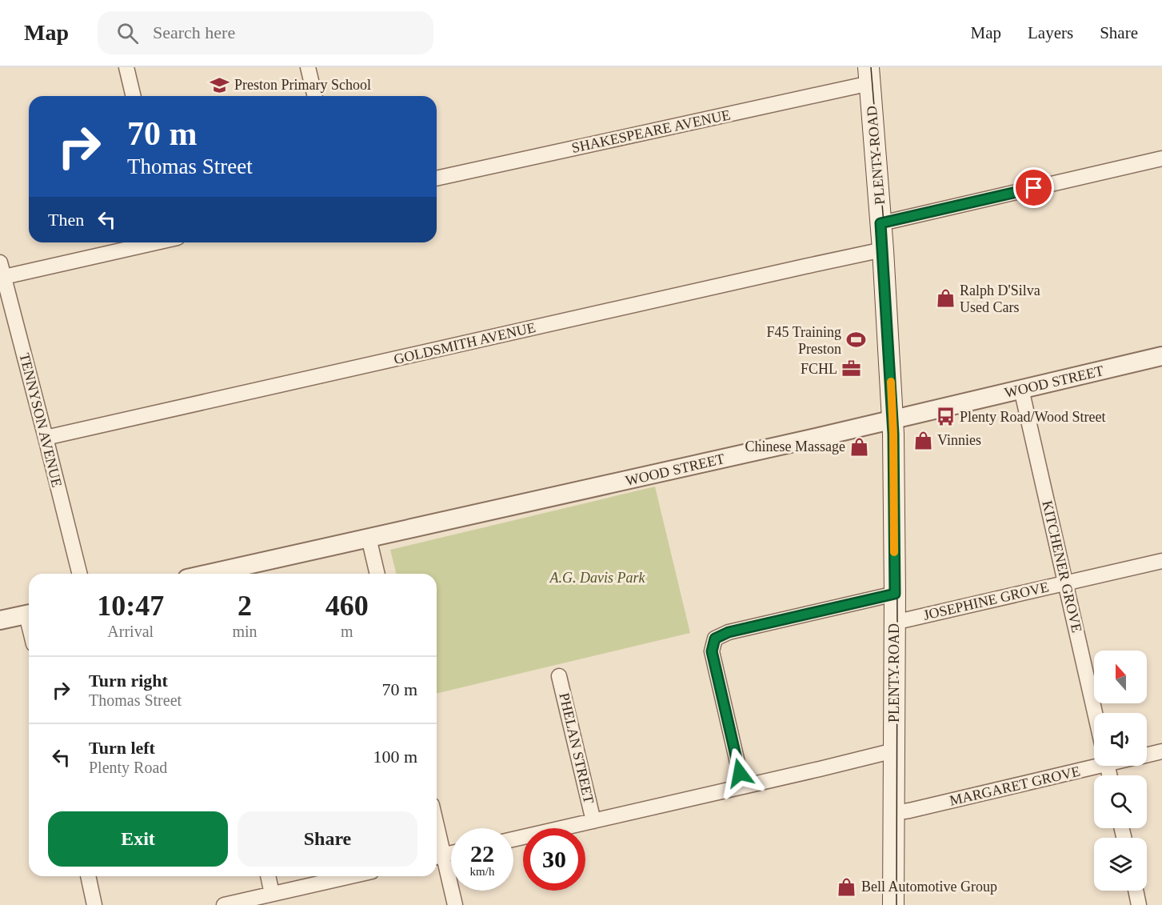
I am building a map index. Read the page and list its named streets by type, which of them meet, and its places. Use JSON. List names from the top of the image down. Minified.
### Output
{"streets":{"main road":["PLENTY ROAD"],"street":["SHAKESPEARE AVENUE","GOLDSMITH AVENUE","WOOD STREET","TENNYSON AVENUE","KITCHENER GROVE","JOSEPHINE GROVE","PHELAN STREET","MARGARET GROVE"]},"crossings":[["SHAKESPEARE AVENUE","PLENTY ROAD"],["PLENTY ROAD","GOLDSMITH AVENUE"],["PLENTY ROAD","WOOD STREET"],["PLENTY ROAD","JOSEPHINE GROVE"],["PLENTY ROAD","MARGARET GROVE"],["GOLDSMITH AVENUE","TENNYSON AVENUE"],["WOOD STREET","KITCHENER GROVE"],["KITCHENER GROVE","JOSEPHINE GROVE"]],"parks":["A.G. Davis Park"],"places":{"school or university":["Preston Primary School"],"shop":["Ralph D'Silva Used Cars","Vinnies","Chinese Massage","Bell Automotive Group"],"sports":["F45 Training Preston"],"office":["FCHL"],"bus stop":["Plenty Road/Wood Street"]},"north":"top","page":{"header":"Map","search":"Search here","nav":["Map","Layers","Share"],"turn":["70 m","Thomas Street"],"then":"Then","eta":["10:47","Arrival","2","min","460","m"],"list":[{"name":"Turn right","note":"Thomas Street","value":"70 m"},{"name":"Turn left","note":"Plenty Road","value":"100 m"}],"buttons":["Exit","Share"],"speed":"22 km/h","limit":"30"}}
